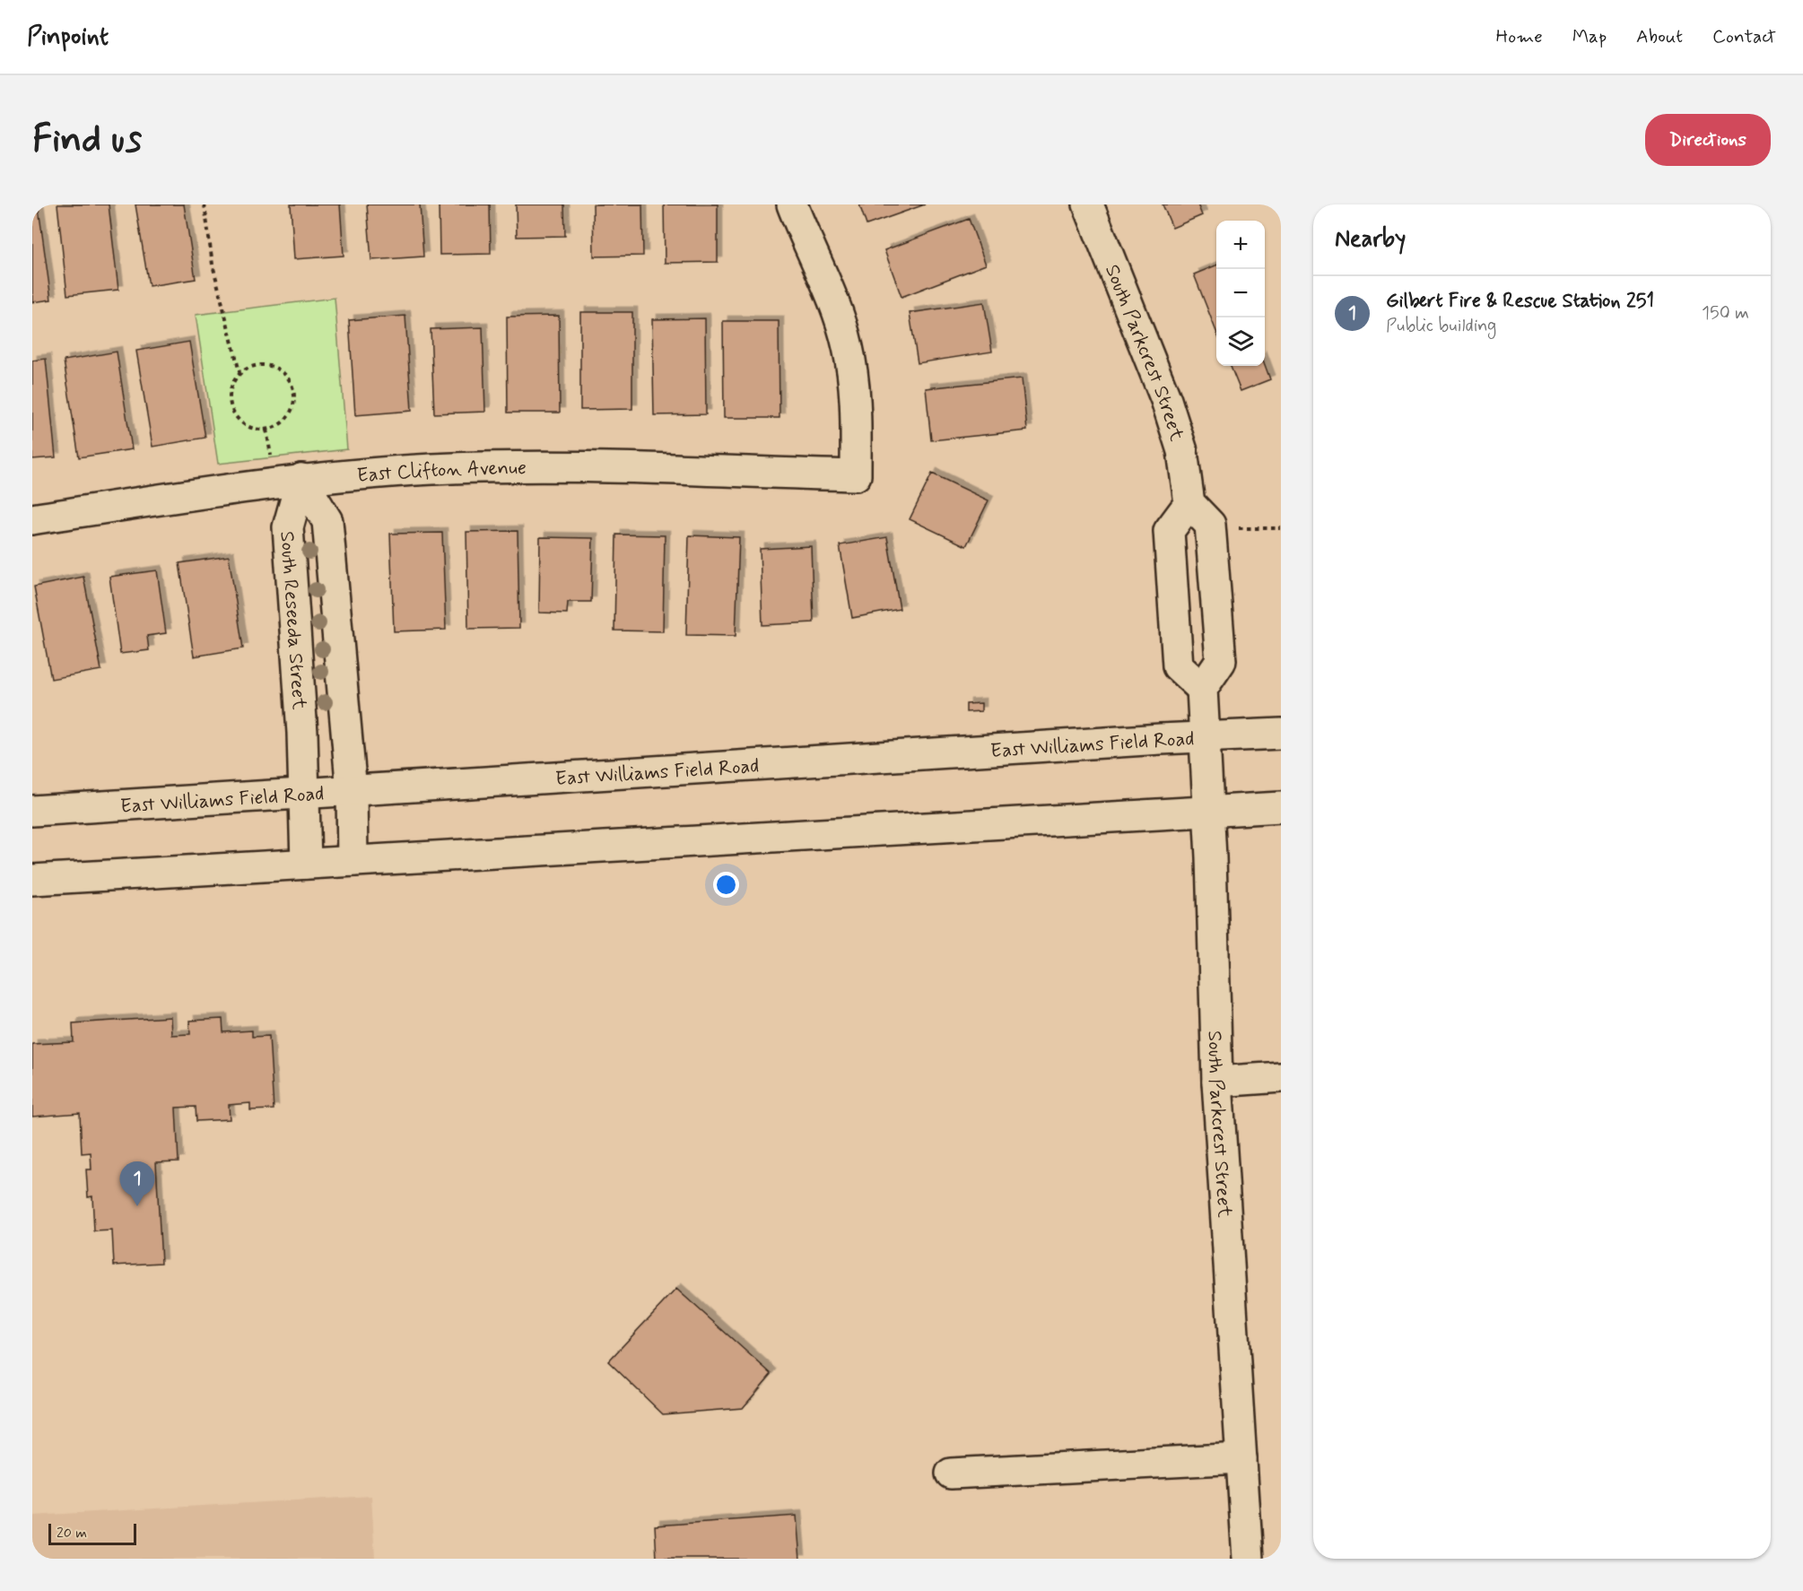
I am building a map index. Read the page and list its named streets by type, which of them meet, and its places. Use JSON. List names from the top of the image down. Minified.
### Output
{"streets":{"street":["South Parkcrest Street","East Clifton Avenue","South Reseeda Street","East Williams Field Road"]},"crossings":[["South Parkcrest Street","East Williams Field Road"],["East Clifton Avenue","South Reseeda Street"],["South Reseeda Street","East Williams Field Road"]],"scale_bar":"20 m","page":{"header":"Pinpoint","nav":["Home","Map","About","Contact"],"buttons":"Directions","title":"Find us","heading":"Nearby","map_buttons":["+","−"],"list":[{"mark":"1","name":"Gilbert Fire & Rescue Station 251","note":"Public building","value":"150 m"}],"pins":"1","scale":"20 m"}}
